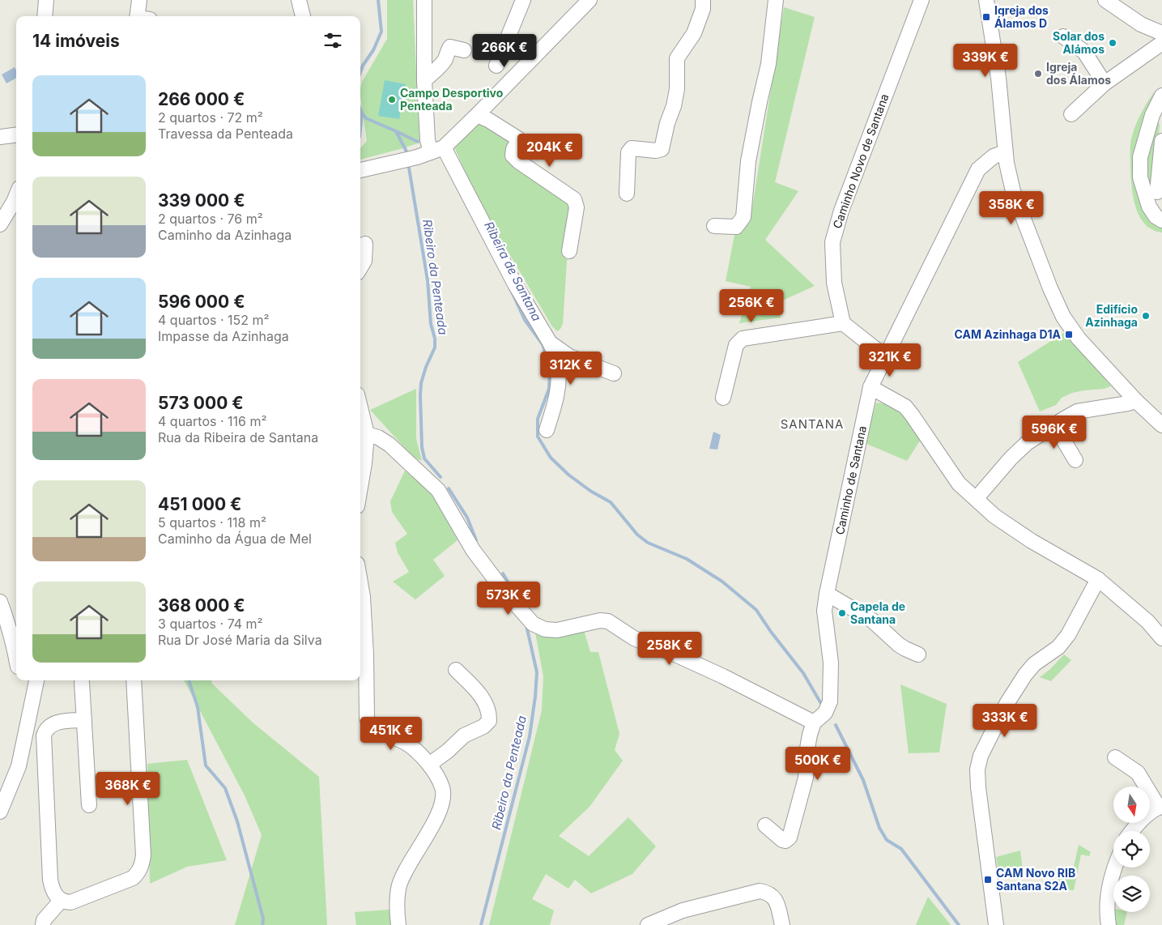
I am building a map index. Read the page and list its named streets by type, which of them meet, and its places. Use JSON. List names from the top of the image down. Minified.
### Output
{"streets":{"street":["Caminho Novo de Santana","Caminho de Santana"]},"districts":["SANTANA"],"water":["Ribeira de Santana","Ribeiro da Penteada"],"places":{"transit":["Igreja dos Álamos D","CAM Azinhaga D1A","CAM Novo RIB Santana S2A"],"other":["Solar dos Alámos","Igreja dos Álamos","Campo Desportivo Penteada","Edifício Azinhaga","Capela de Santana"]},"north":"bottom","page":{"heading":"14 imóveis","price":["266K €","339K €","204K €","358K €","256K €","321K €","312K €","596K €","573K €","258K €","333K €","451K €","500K €","368K €"],"list":[{"name":"266 000 €","note":"2 quartos · 72 m² · Travessa da Penteada"},{"name":"339 000 €","note":"2 quartos · 76 m² · Caminho da Azinhaga"},{"name":"596 000 €","note":"4 quartos · 152 m² · Impasse da Azinhaga"},{"name":"573 000 €","note":"4 quartos · 116 m² · Rua da Ribeira de Santana"},{"name":"451 000 €","note":"5 quartos · 118 m² · Caminho da Água de Mel"},{"name":"368 000 €","note":"3 quartos · 74 m² · Rua Dr José Maria da Silva"}]}}
